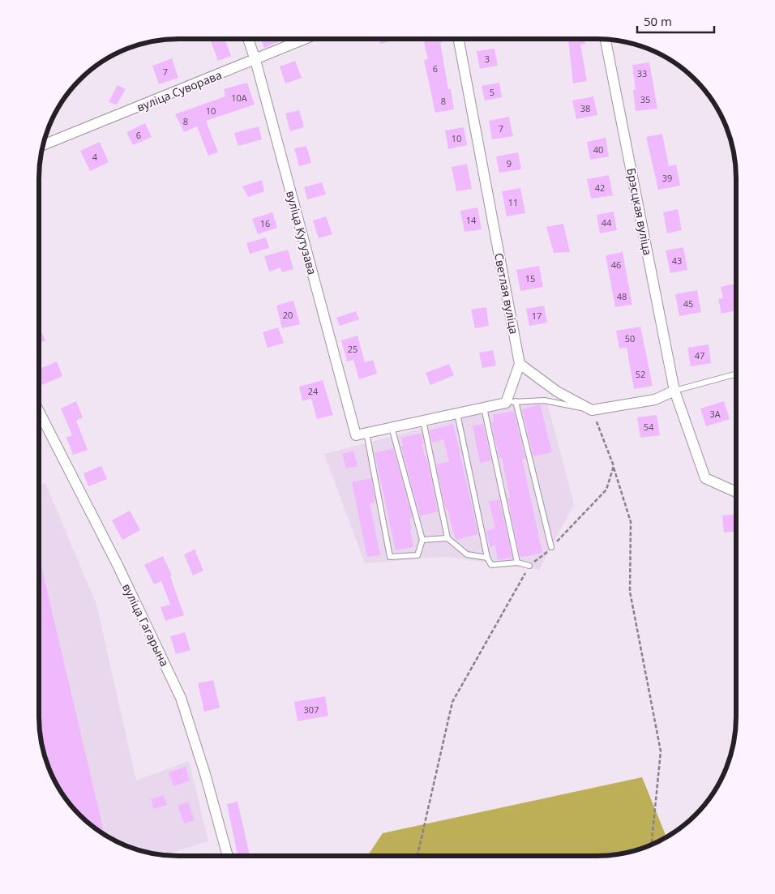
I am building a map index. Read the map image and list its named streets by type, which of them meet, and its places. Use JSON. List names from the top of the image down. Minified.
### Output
{"streets":{"street":["вуліца Суворава","Брэсцкая вуліца","вуліца Кутузава","Светлая вуліца","вуліца Гагарына"]},"crossings":[["вуліца Суворава","вуліца Кутузава"]],"house_numbers":["3","6","7","33","5","10А","35","8","38","10","8","7","6","10","40","4","9","39","42","11","14","44","16","43","46","15","48","45","20","17","50","25","47","52","24","3А","54","307"],"scale_bar":"50 m"}
